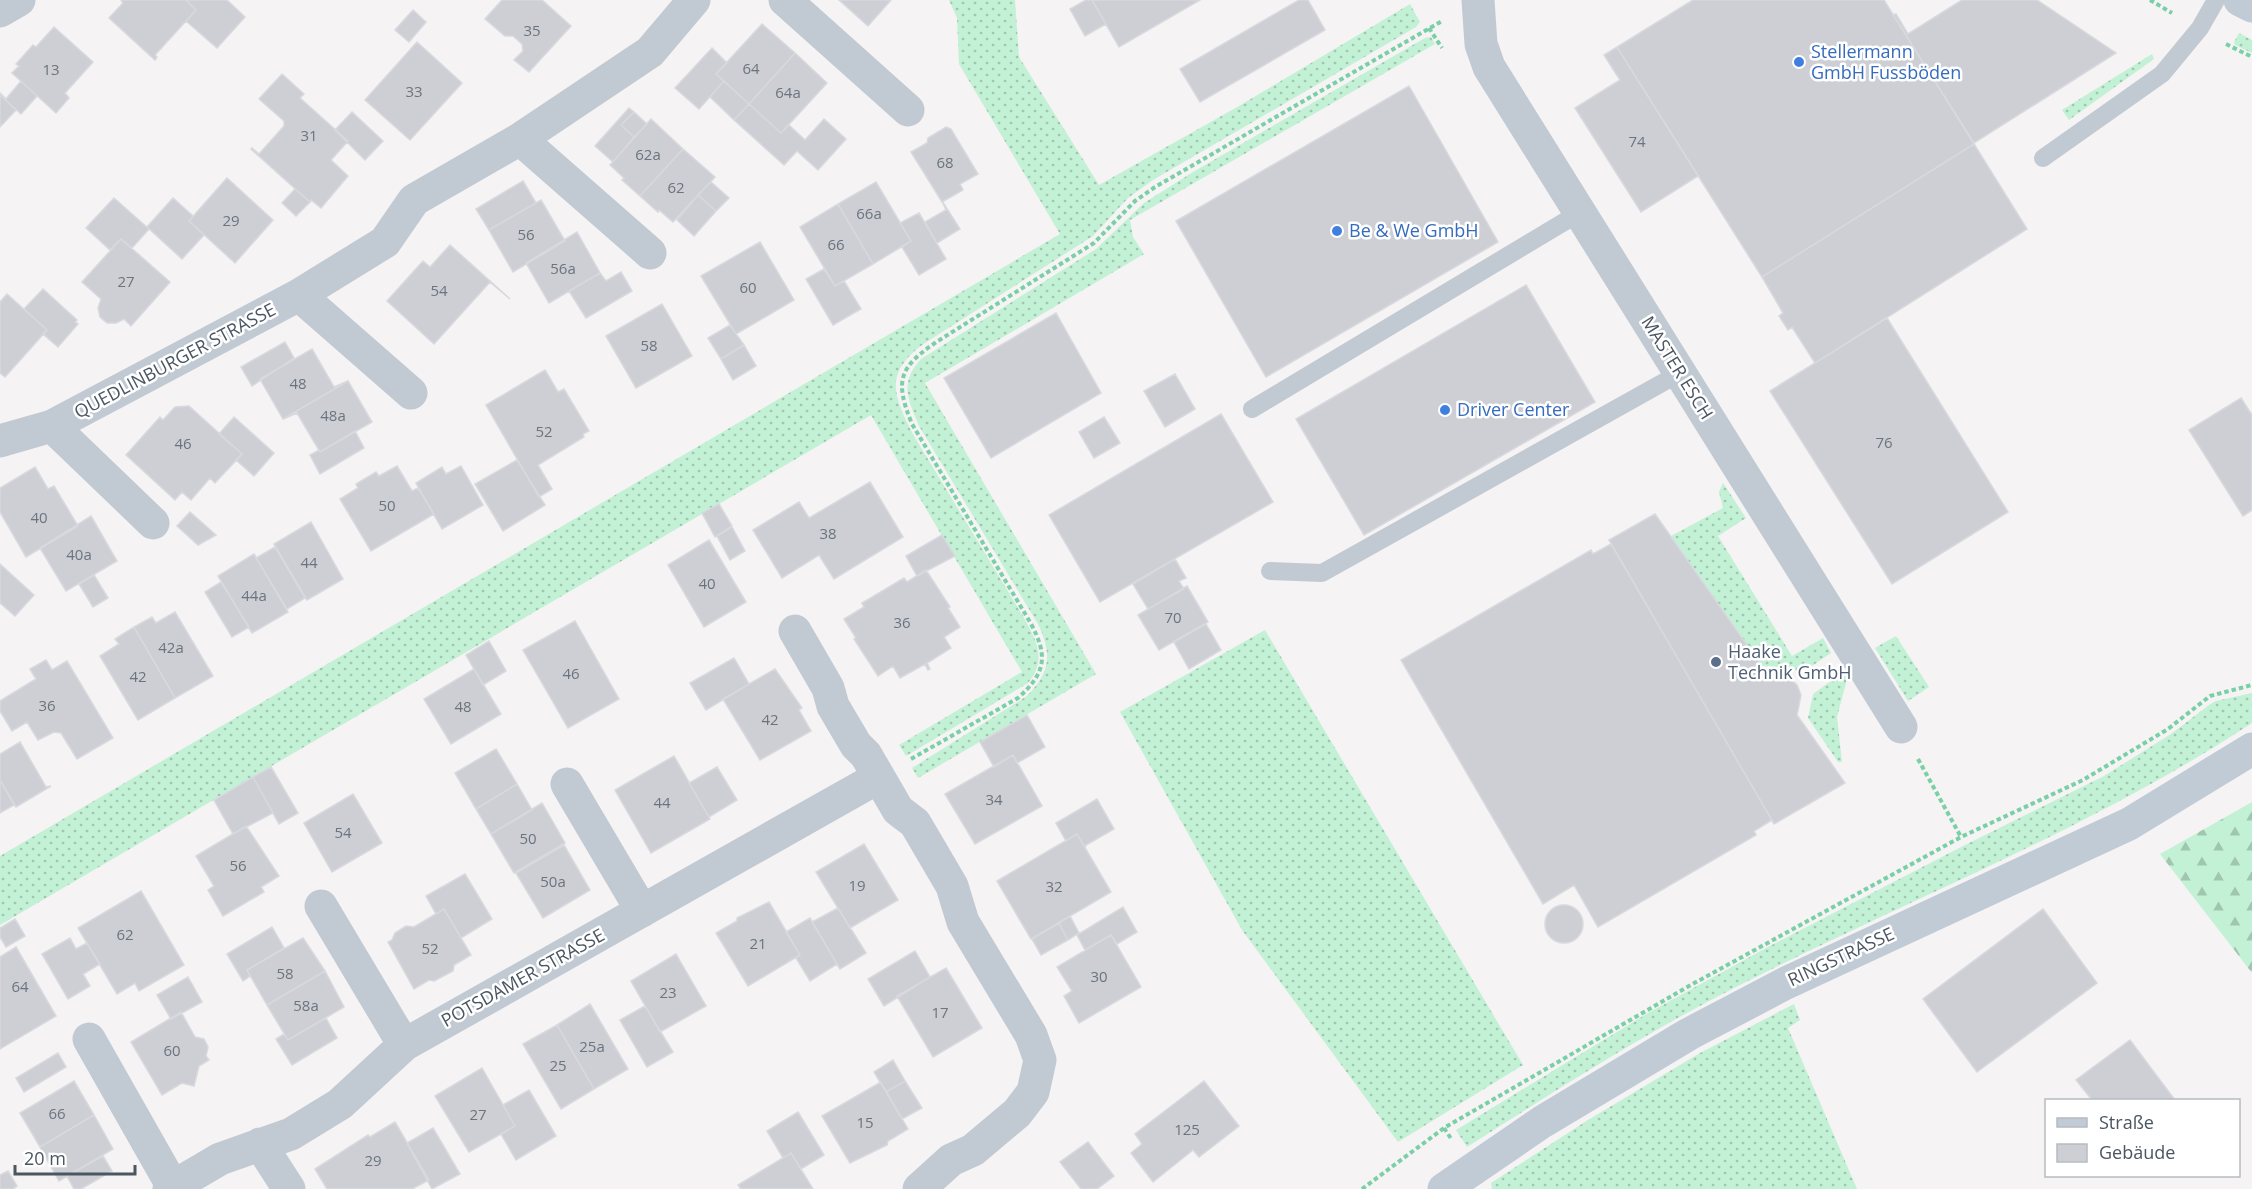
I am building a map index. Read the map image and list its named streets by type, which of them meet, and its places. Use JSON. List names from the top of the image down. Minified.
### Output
{"streets":{"main road":["RINGSTRASSE"],"street":["QUEDLINBURGER STRASSE","MASTER ESCH","POTSDAMER STRASSE"]},"places":["Stellermann GmbH Fussböden","Be & We GmbH","Driver Center","Haake Technik GmbH"],"house_numbers":["35","64","13","33","64a","31","74","62a","68","62","66a","29","56","66","56a","27","60","54","58","48","48a","52","76","46","50","40","38","40a","44","40","44a","70","36","42a","46","42","36","48","42","34","44","54","50","56","50a","19","32","62","21","52","58","30","64","23","58a","17","25a","60","25","66","27","15","125","29"],"legend":["Straße","Gebäude"],"scale_bar":"20 m"}
